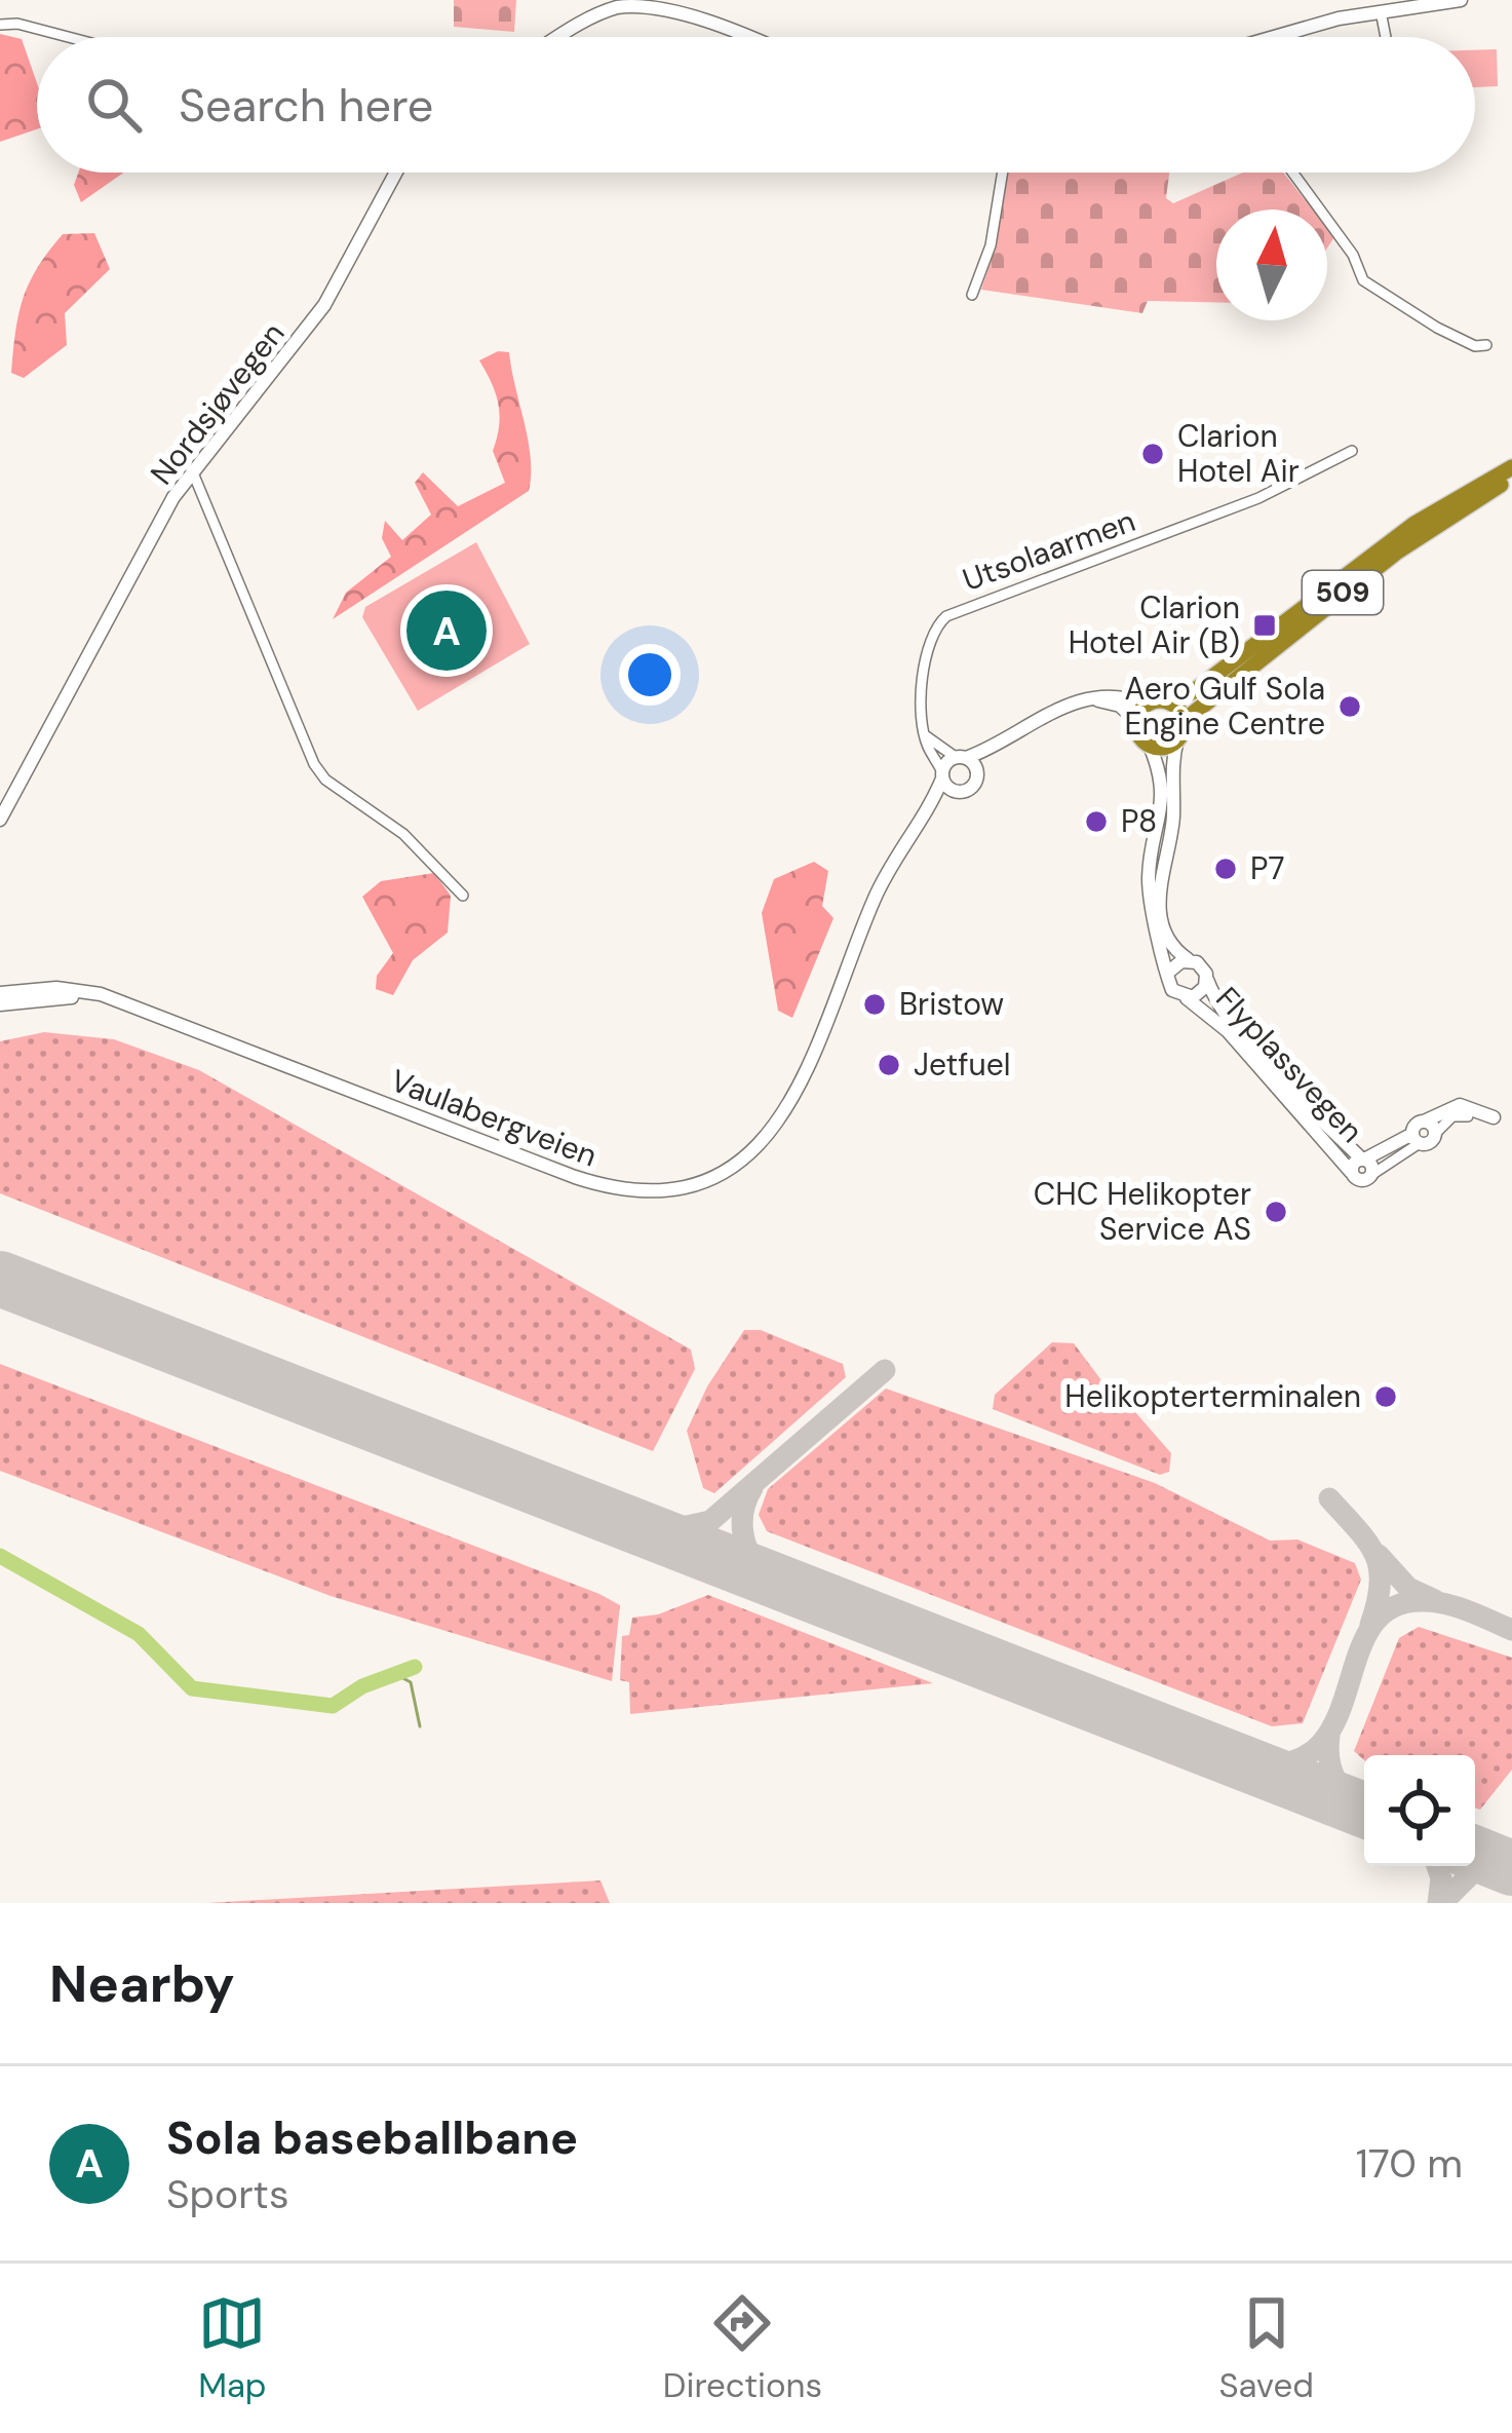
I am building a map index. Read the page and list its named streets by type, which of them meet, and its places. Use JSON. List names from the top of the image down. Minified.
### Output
{"streets":{"highway":["509"],"street":["Nordsjøvegen","Utsolaarmen","Flyplassvegen","Vaulabergveien"]},"crossings":[["Utsolaarmen","Vaulabergveien"]],"places":{"other":["Clarion Hotel Air","Aero Gulf Sola Engine Centre","P8","P7","Bristow","Jetfuel","CHC Helikopter Service AS","Helikopterterminalen"],"transit":["Clarion Hotel Air (B)"]},"north":"top","page":{"search":"Search here","pins":"A","heading":"Nearby","list":[{"mark":"A","name":"Sola baseballbane","note":"Sports","value":"170 m"}],"nav":["Map","Directions","Saved"]}}
